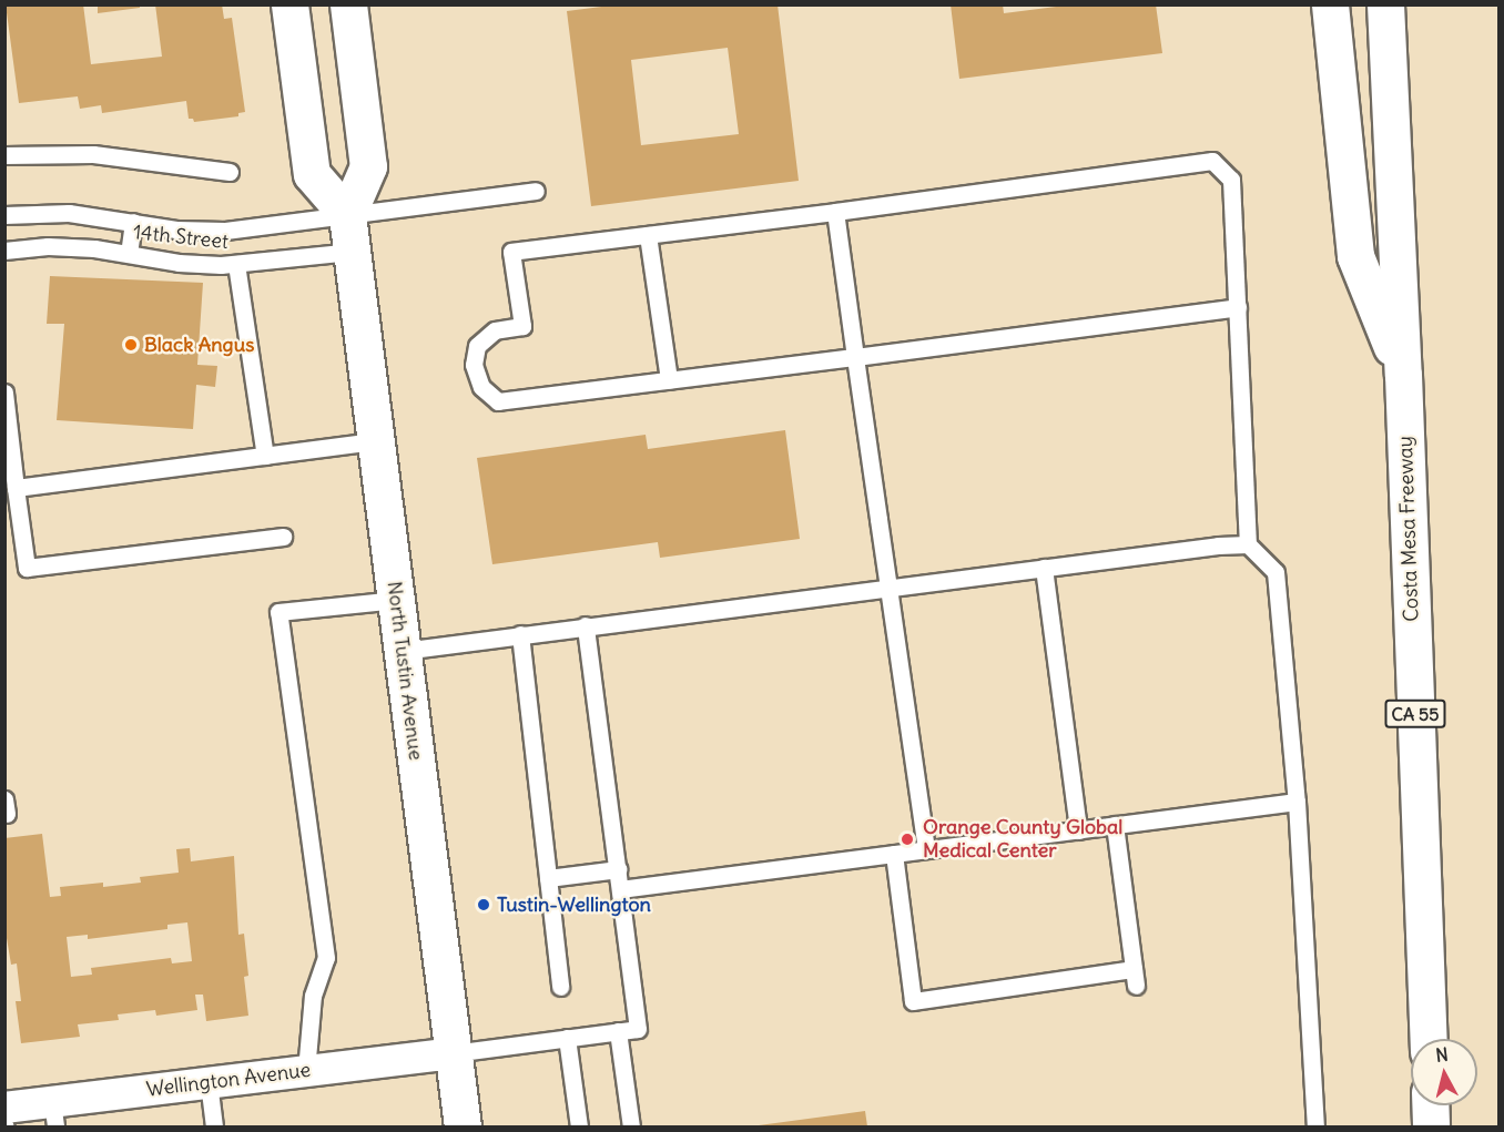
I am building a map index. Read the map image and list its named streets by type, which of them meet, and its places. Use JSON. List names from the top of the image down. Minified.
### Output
{"streets":{"main road":["Costa Mesa Freeway","North Tustin Avenue","CA 55"],"street":["Wellington Avenue"],"lane":["14th Street"]},"crossings":[["14th Street","North Tustin Avenue"],["North Tustin Avenue","Wellington Avenue"]],"places":["Black Angus","Orange County Global Medical Center","Tustin-Wellington"],"north":"top"}
